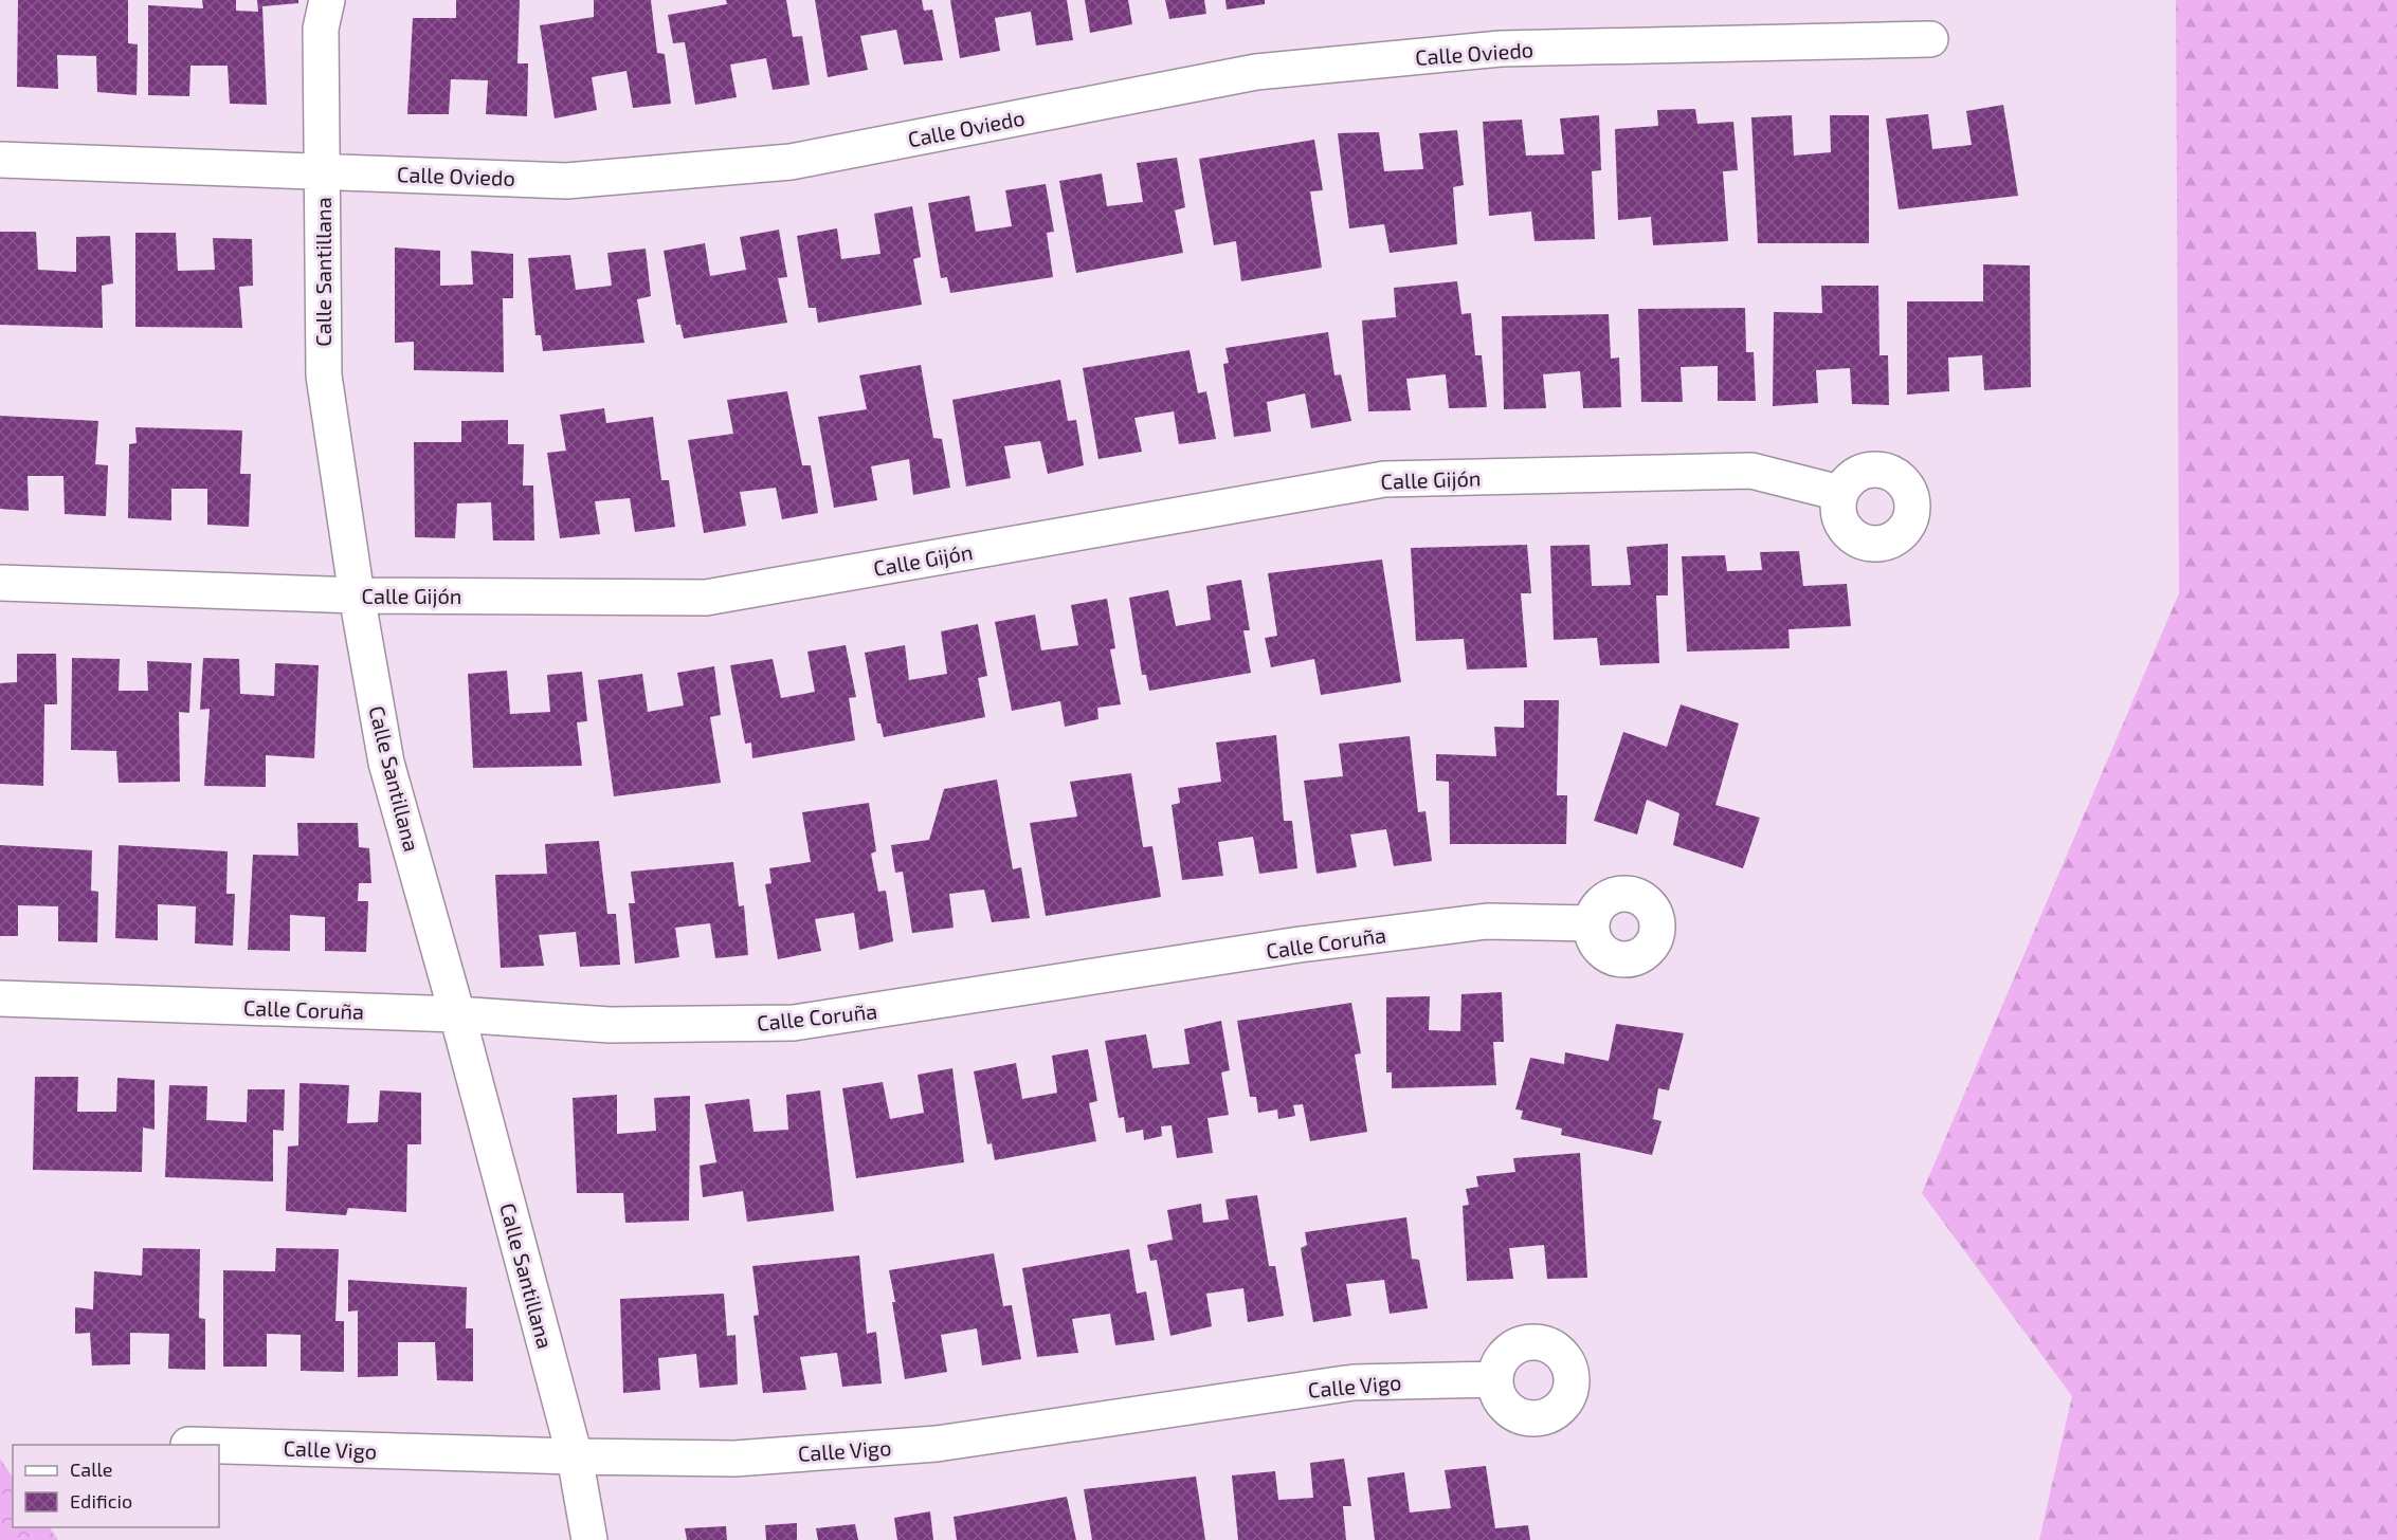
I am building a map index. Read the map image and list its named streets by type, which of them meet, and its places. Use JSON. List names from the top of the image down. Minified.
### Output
{"streets":{"street":["Calle Oviedo","Calle Santillana","Calle Gijón","Calle Coruña","Calle Vigo"]},"crossings":[["Calle Oviedo","Calle Santillana"],["Calle Santillana","Calle Gijón"],["Calle Santillana","Calle Coruña"],["Calle Santillana","Calle Vigo"]],"legend":["Calle","Edificio"]}
